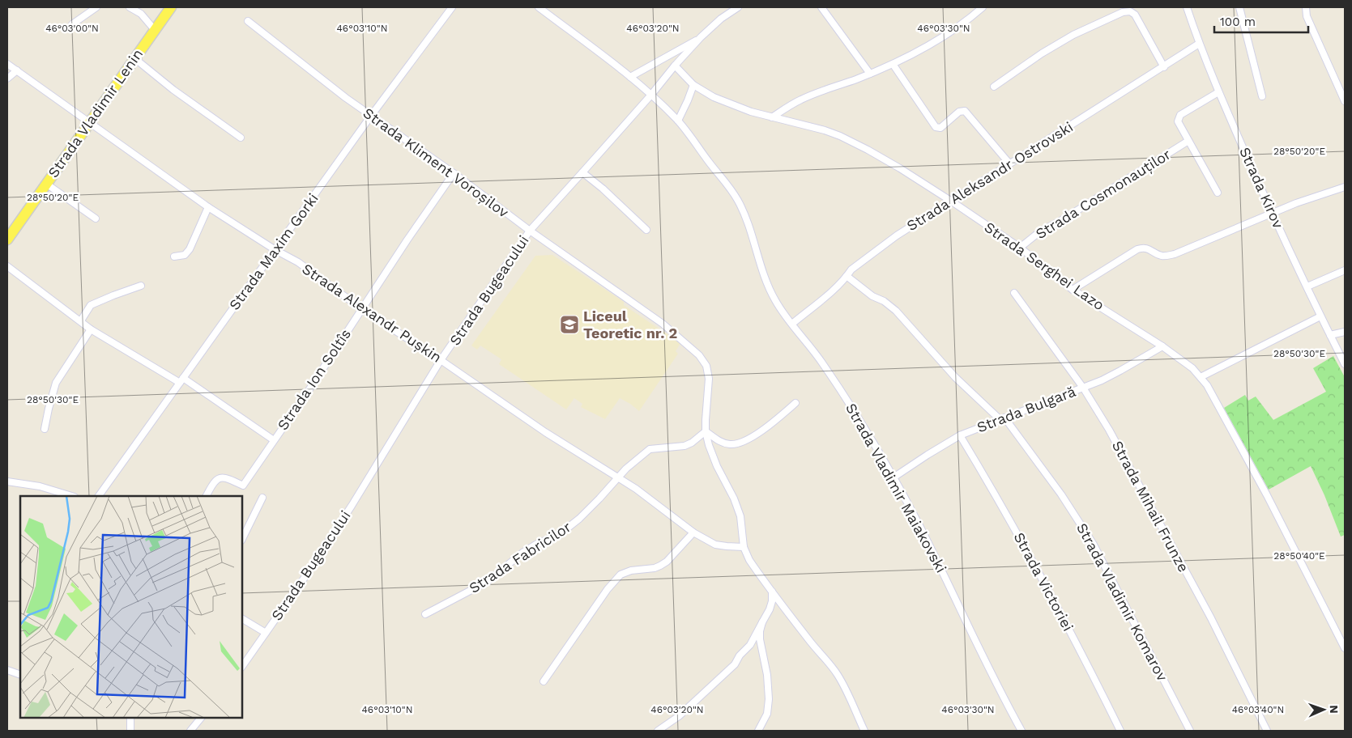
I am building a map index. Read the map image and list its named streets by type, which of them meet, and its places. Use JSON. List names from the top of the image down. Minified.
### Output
{"streets":{"main road":["Strada Vladimir Lenin"],"street":["Strada Kliment Voroșilov","Strada Aleksandr Ostrovski","Strada Kirov","Strada Cosmonauților","Strada Maxim Gorki","Strada Serghei Lazo","Strada Bugeacului","Strada Alexandr Pușkin","Strada Ion Soltîs","Strada Bulgară","Strada Vladimir Maiakovski","Strada Mihail Frunze","Strada Fabricilor","Strada Victoriei","Strada Vladimir Komarov"]},"crossings":[["Strada Vladimir Lenin","Strada Alexandr Pușkin"],["Strada Kliment Voroșilov","Strada Maxim Gorki"],["Strada Kliment Voroșilov","Strada Bugeacului"],["Strada Kliment Voroșilov","Strada Alexandr Pușkin"],["Strada Kliment Voroșilov","Strada Ion Soltîs"],["Strada Kliment Voroșilov","Strada Fabricilor"],["Strada Aleksandr Ostrovski","Strada Kirov"],["Strada Aleksandr Ostrovski","Strada Serghei Lazo"],["Strada Aleksandr Ostrovski","Strada Vladimir Maiakovski"],["Strada Aleksandr Ostrovski","Strada Vladimir Komarov"],["Strada Cosmonauților","Strada Serghei Lazo"],["Strada Maxim Gorki","Strada Alexandr Pușkin"],["Strada Serghei Lazo","Strada Bugeacului"],["Strada Serghei Lazo","Strada Bulgară"],["Strada Bugeacului","Strada Alexandr Pușkin"],["Strada Bugeacului","Strada Vladimir Maiakovski"],["Strada Alexandr Pușkin","Strada Ion Soltîs"],["Strada Alexandr Pușkin","Strada Fabricilor"],["Strada Bulgară","Strada Vladimir Maiakovski"],["Strada Bulgară","Strada Mihail Frunze"],["Strada Bulgară","Strada Victoriei"],["Strada Bulgară","Strada Vladimir Komarov"]],"places":{"school or university":["Liceul Teoretic nr. 2"]},"scale_bar":"100 m","north":"right","coordinates":["46°03'00\"N","46°03'10\"N","46°03'20\"N","46°03'30\"N","28°50'20\"E","28°50'30\"E","28°50'40\"E","46°03'40\"N"]}
